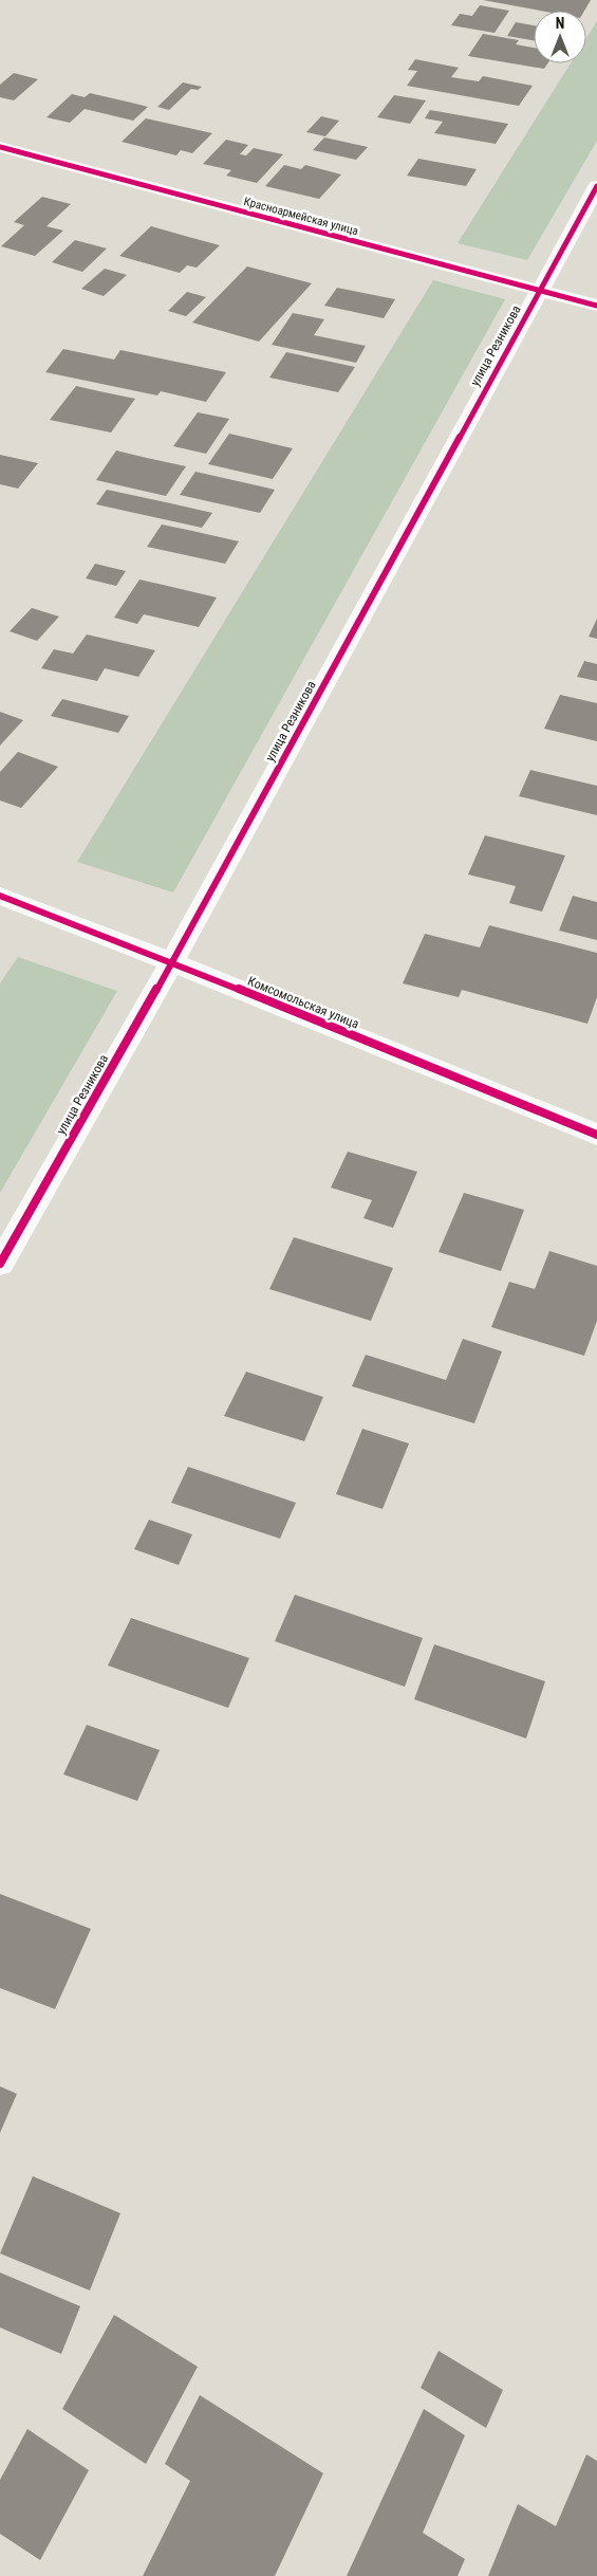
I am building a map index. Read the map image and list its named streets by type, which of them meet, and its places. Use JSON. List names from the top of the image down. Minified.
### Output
{"streets":{"street":["Красноармейская улица","улица Резникова","Комсомольская улица"]},"crossings":[["Красноармейская улица","улица Резникова"],["улица Резникова","Комсомольская улица"]],"north":"top"}
